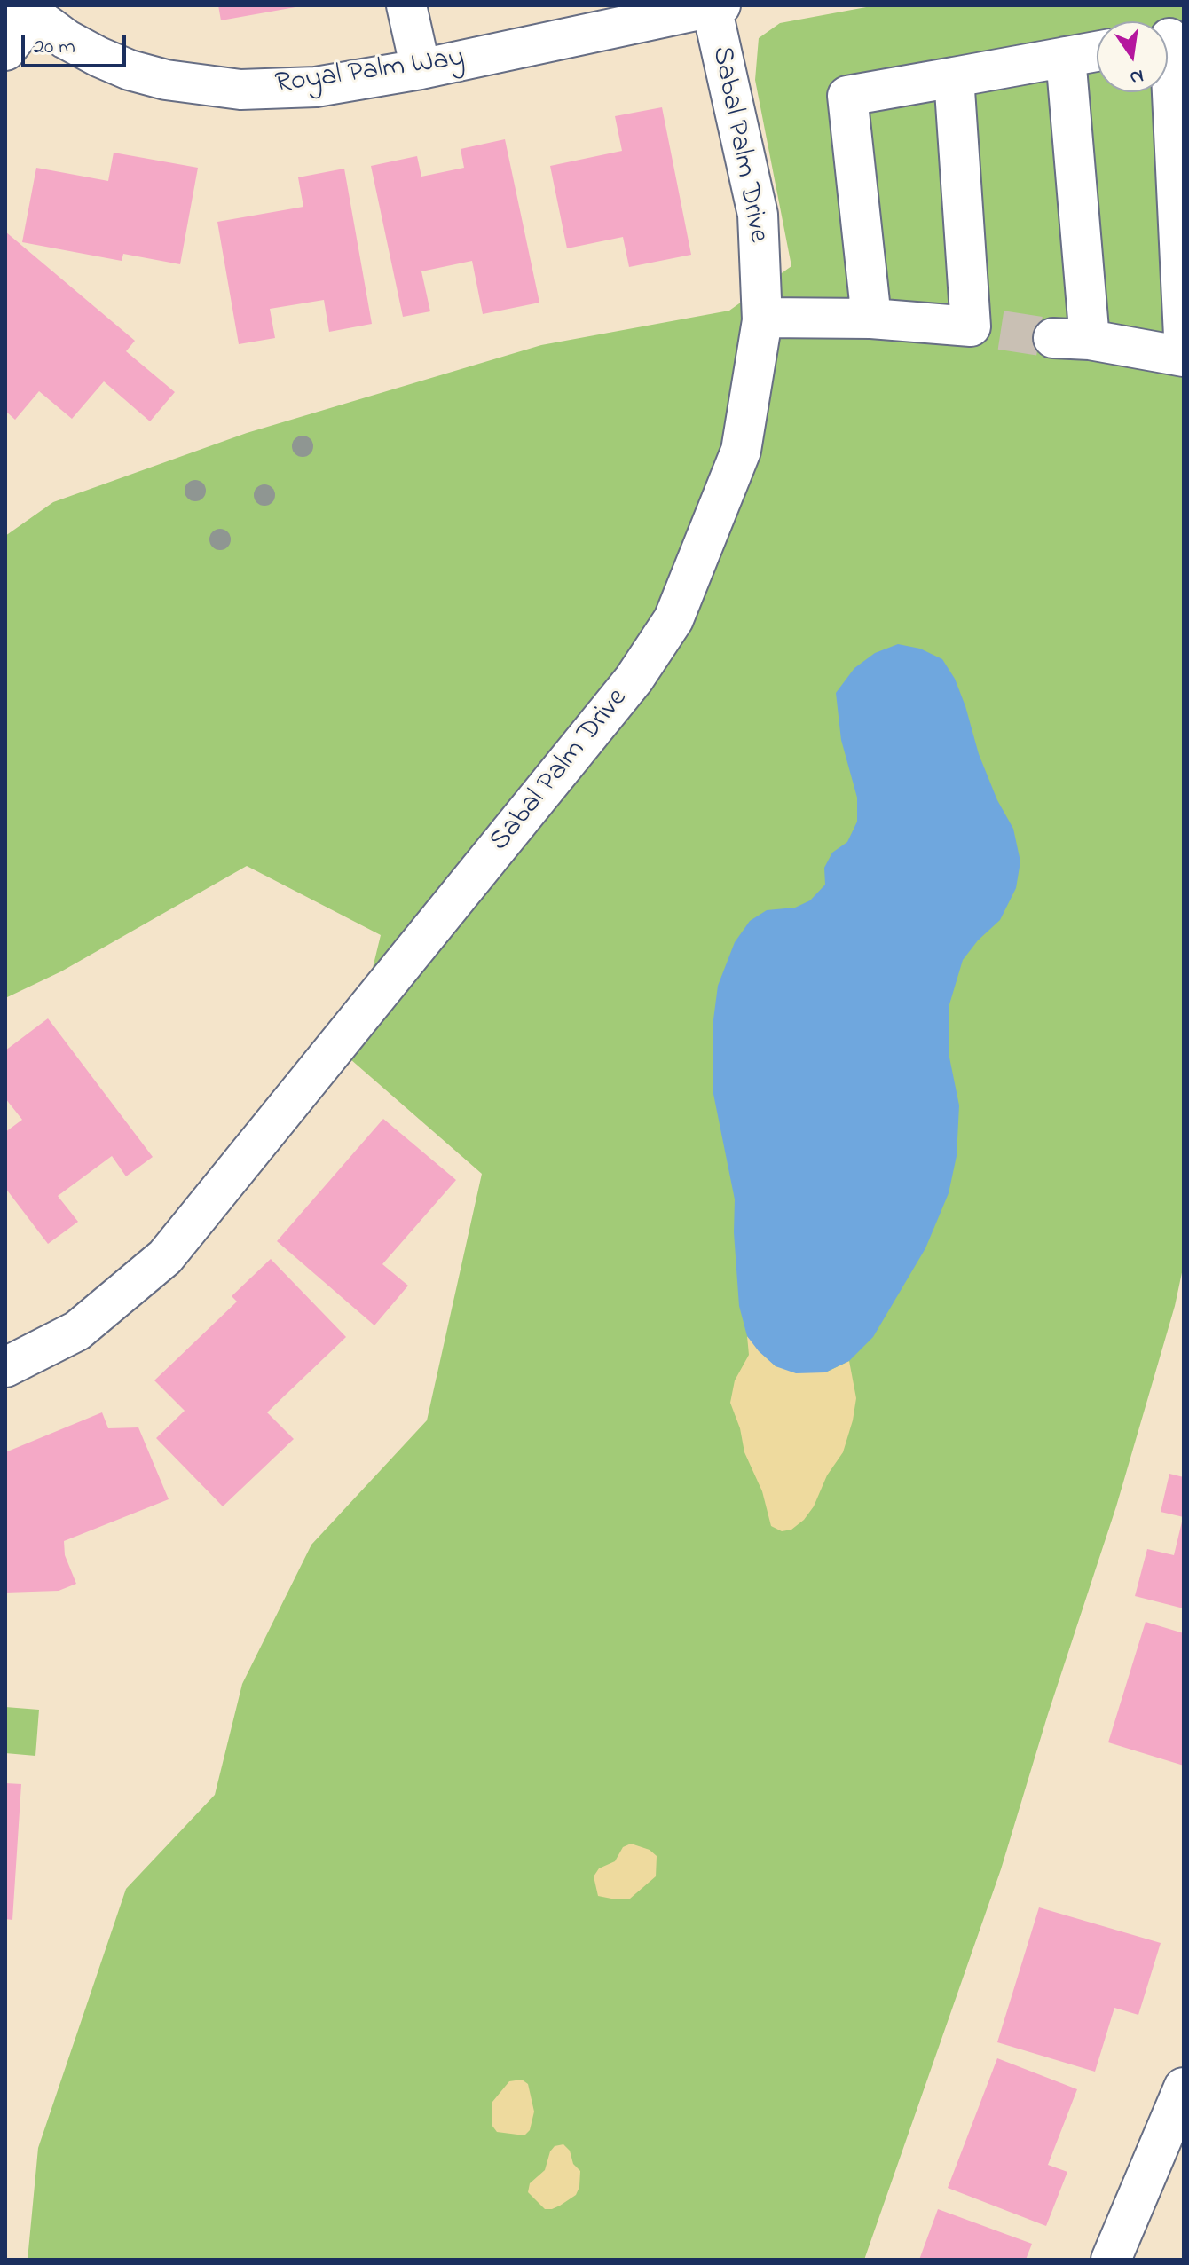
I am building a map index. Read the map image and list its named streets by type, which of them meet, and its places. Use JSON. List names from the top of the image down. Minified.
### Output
{"streets":{"street":["Royal Palm Way","Sabal Palm Drive"]},"crossings":[["Royal Palm Way","Sabal Palm Drive"]],"scale_bar":"20 m","north":"bottom"}
